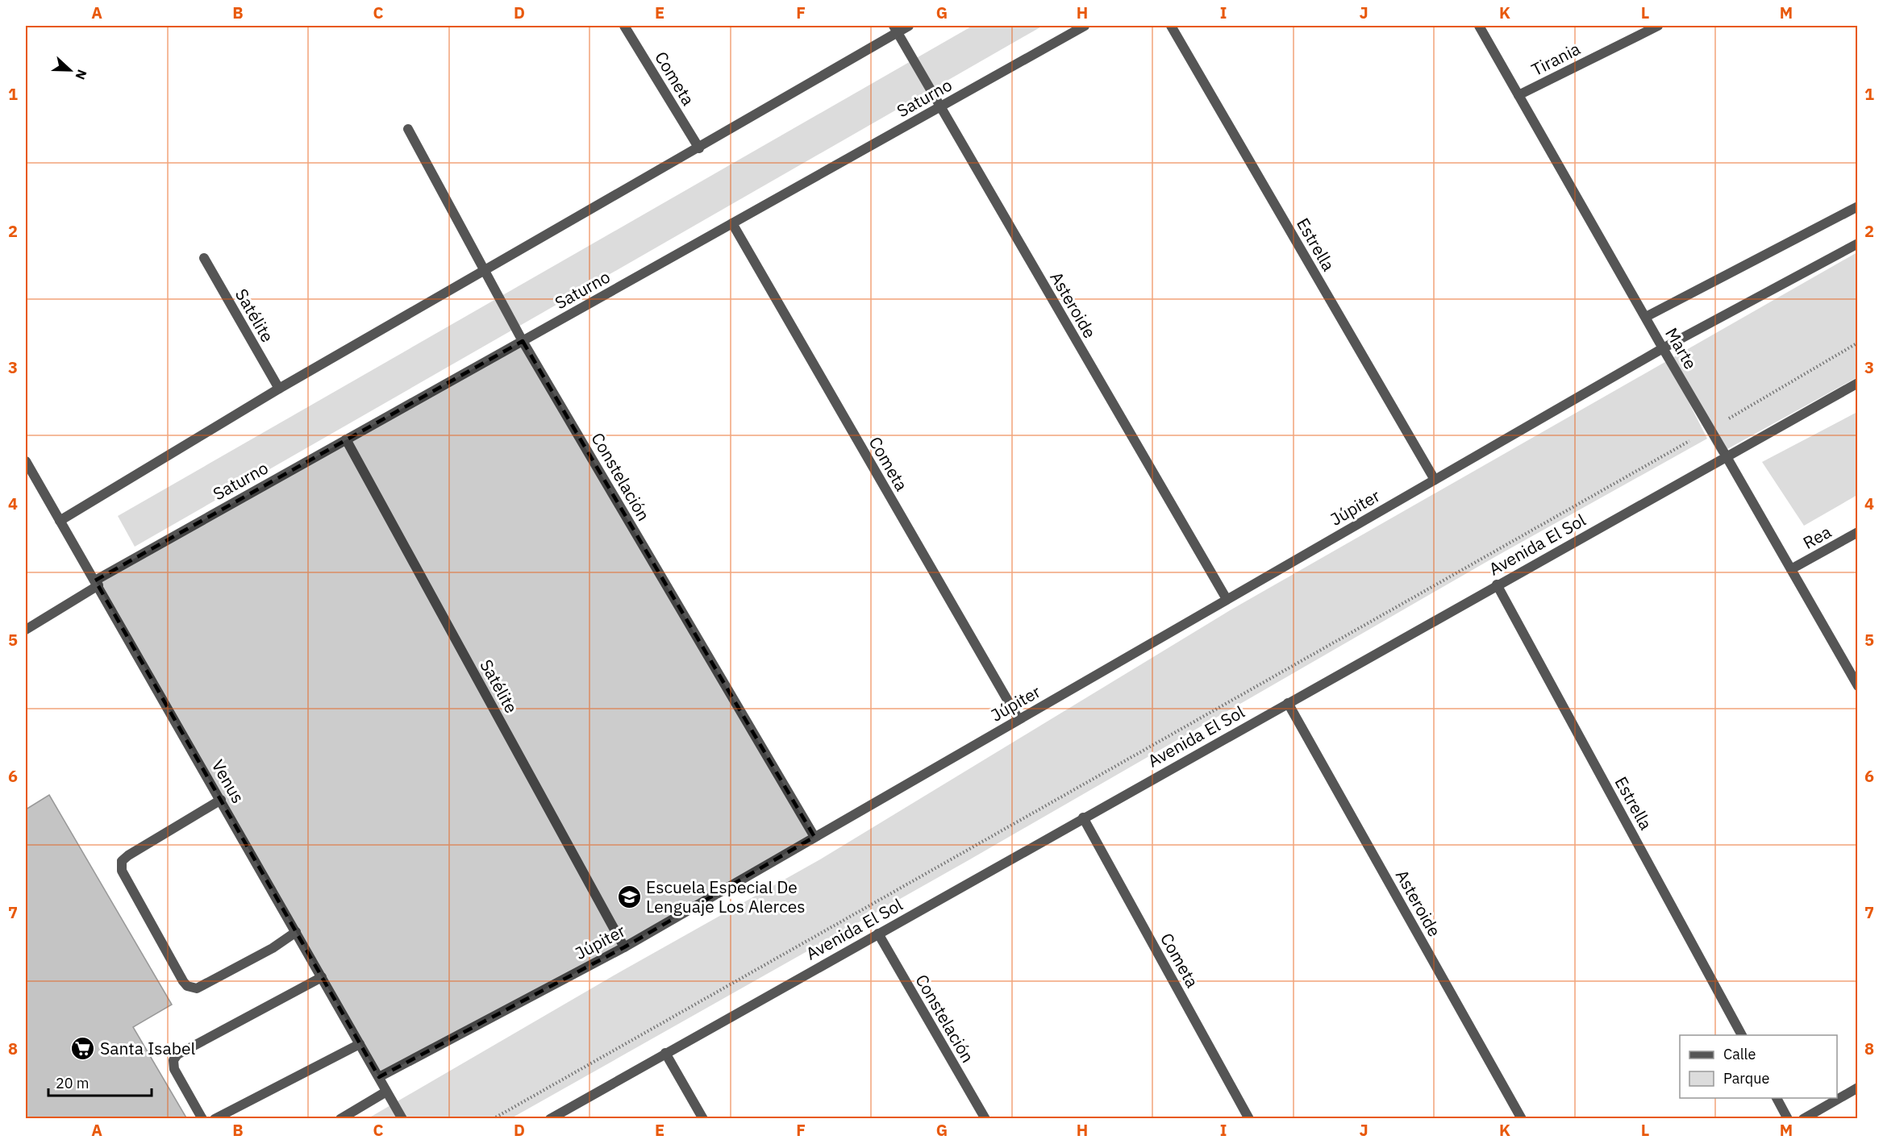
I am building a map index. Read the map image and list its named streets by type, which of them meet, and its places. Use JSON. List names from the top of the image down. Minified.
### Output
{"streets":{"street":["Tirania","Cometa","Saturno","Estrella","Asteroide","Satélite","Marte","Constelación","Júpiter","Rea","Avenida El Sol","Venus"]},"crossings":[["Tirania","Marte"],["Cometa","Saturno"],["Cometa","Júpiter"],["Cometa","Avenida El Sol"],["Saturno","Asteroide"],["Saturno","Satélite"],["Saturno","Constelación"],["Saturno","Venus"],["Estrella","Júpiter"],["Estrella","Avenida El Sol"],["Asteroide","Júpiter"],["Asteroide","Avenida El Sol"],["Satélite","Júpiter"],["Marte","Júpiter"],["Marte","Rea"],["Marte","Avenida El Sol"],["Constelación","Júpiter"],["Constelación","Avenida El Sol"],["Júpiter","Venus"]],"places":{"school or university":["Escuela Especial De Lenguaje Los Alerces"],"supermarket":["Santa Isabel"]},"legend":["Calle","Parque"],"scale_bar":"20 m","north":"right","grid":{"columns":["A","B","C","D","E","F","G","H","I","J","K","L","M"],"rows":["1","2","3","4","5","6","7","8"]}}
